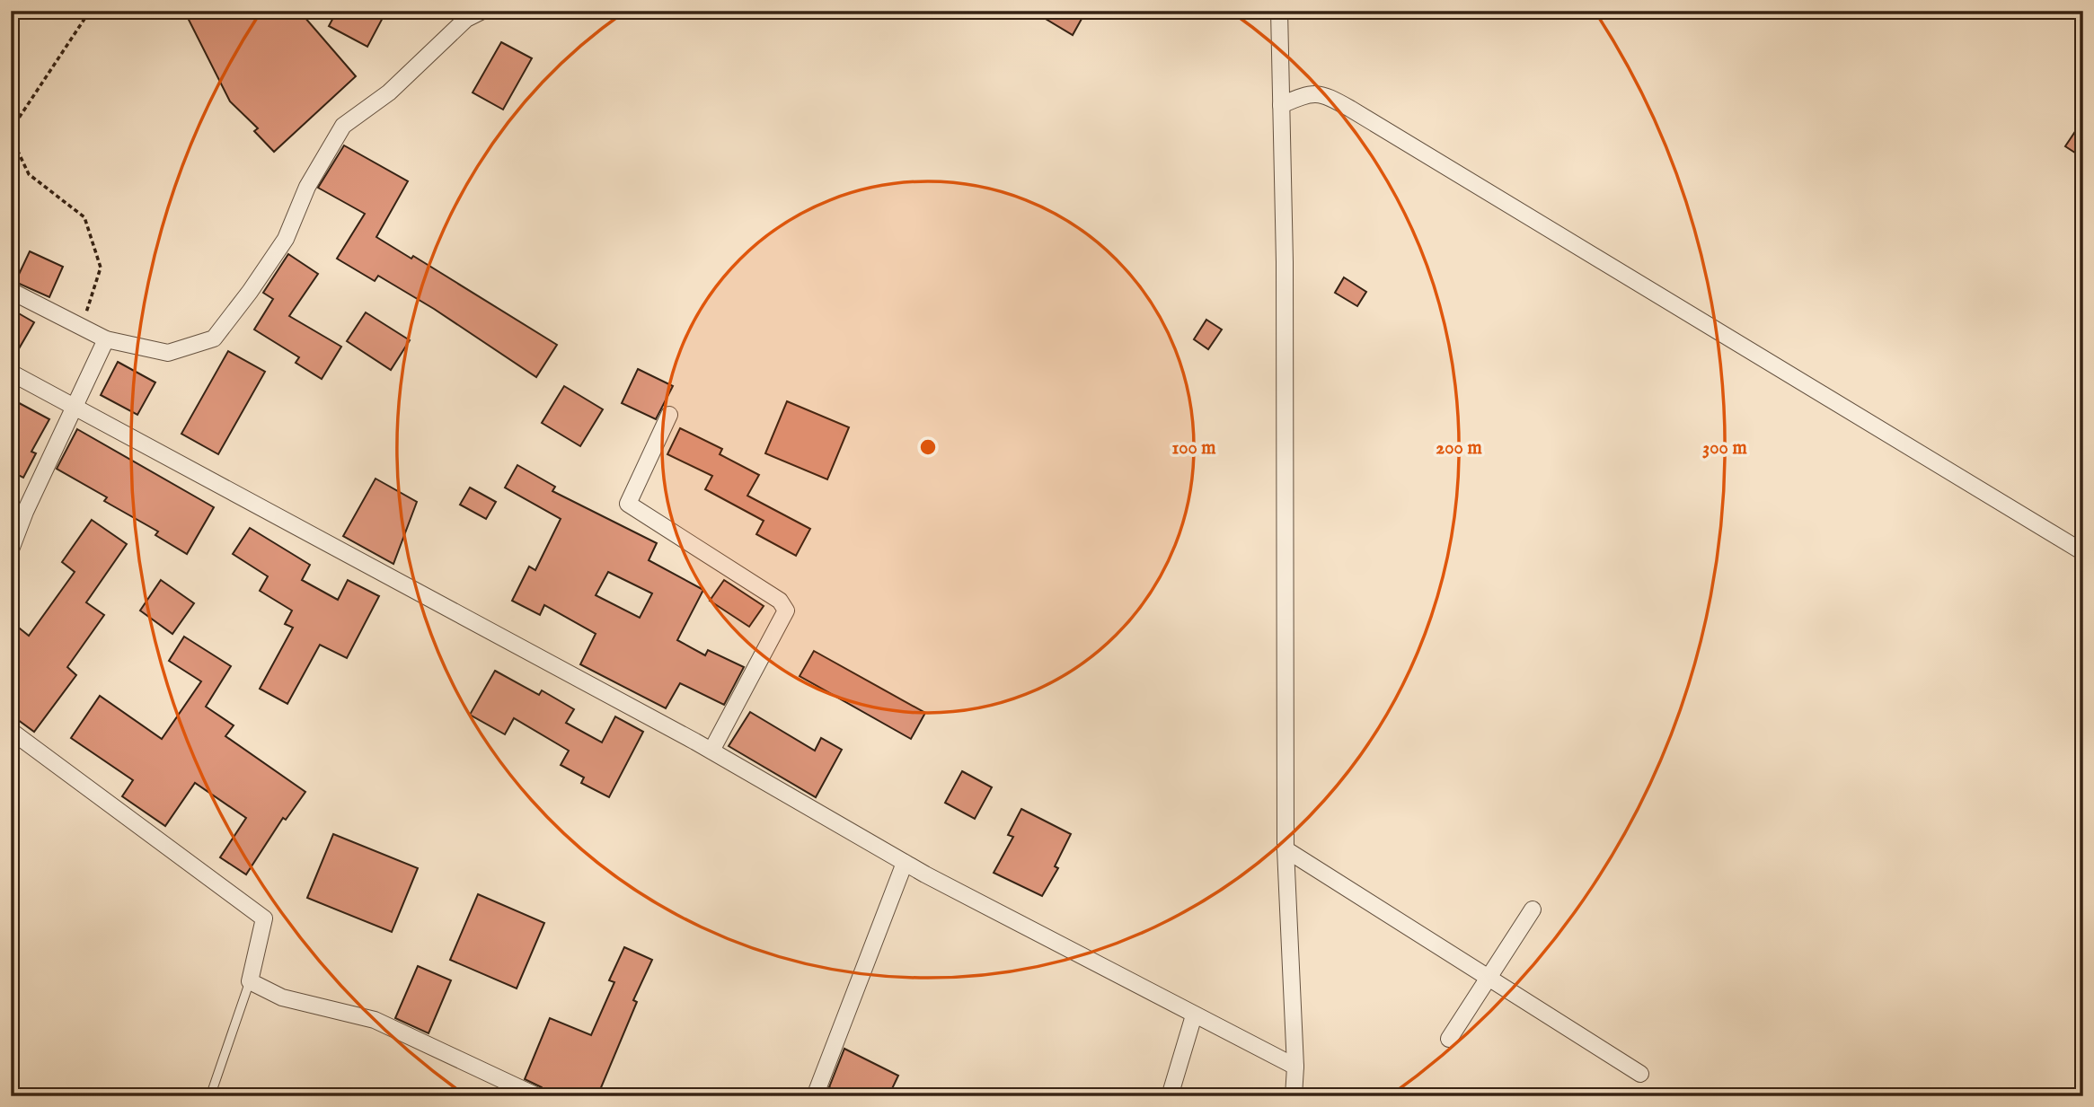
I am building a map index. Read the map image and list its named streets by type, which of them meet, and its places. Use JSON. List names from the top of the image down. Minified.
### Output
{"rings":["100 m","200 m","300 m"]}
